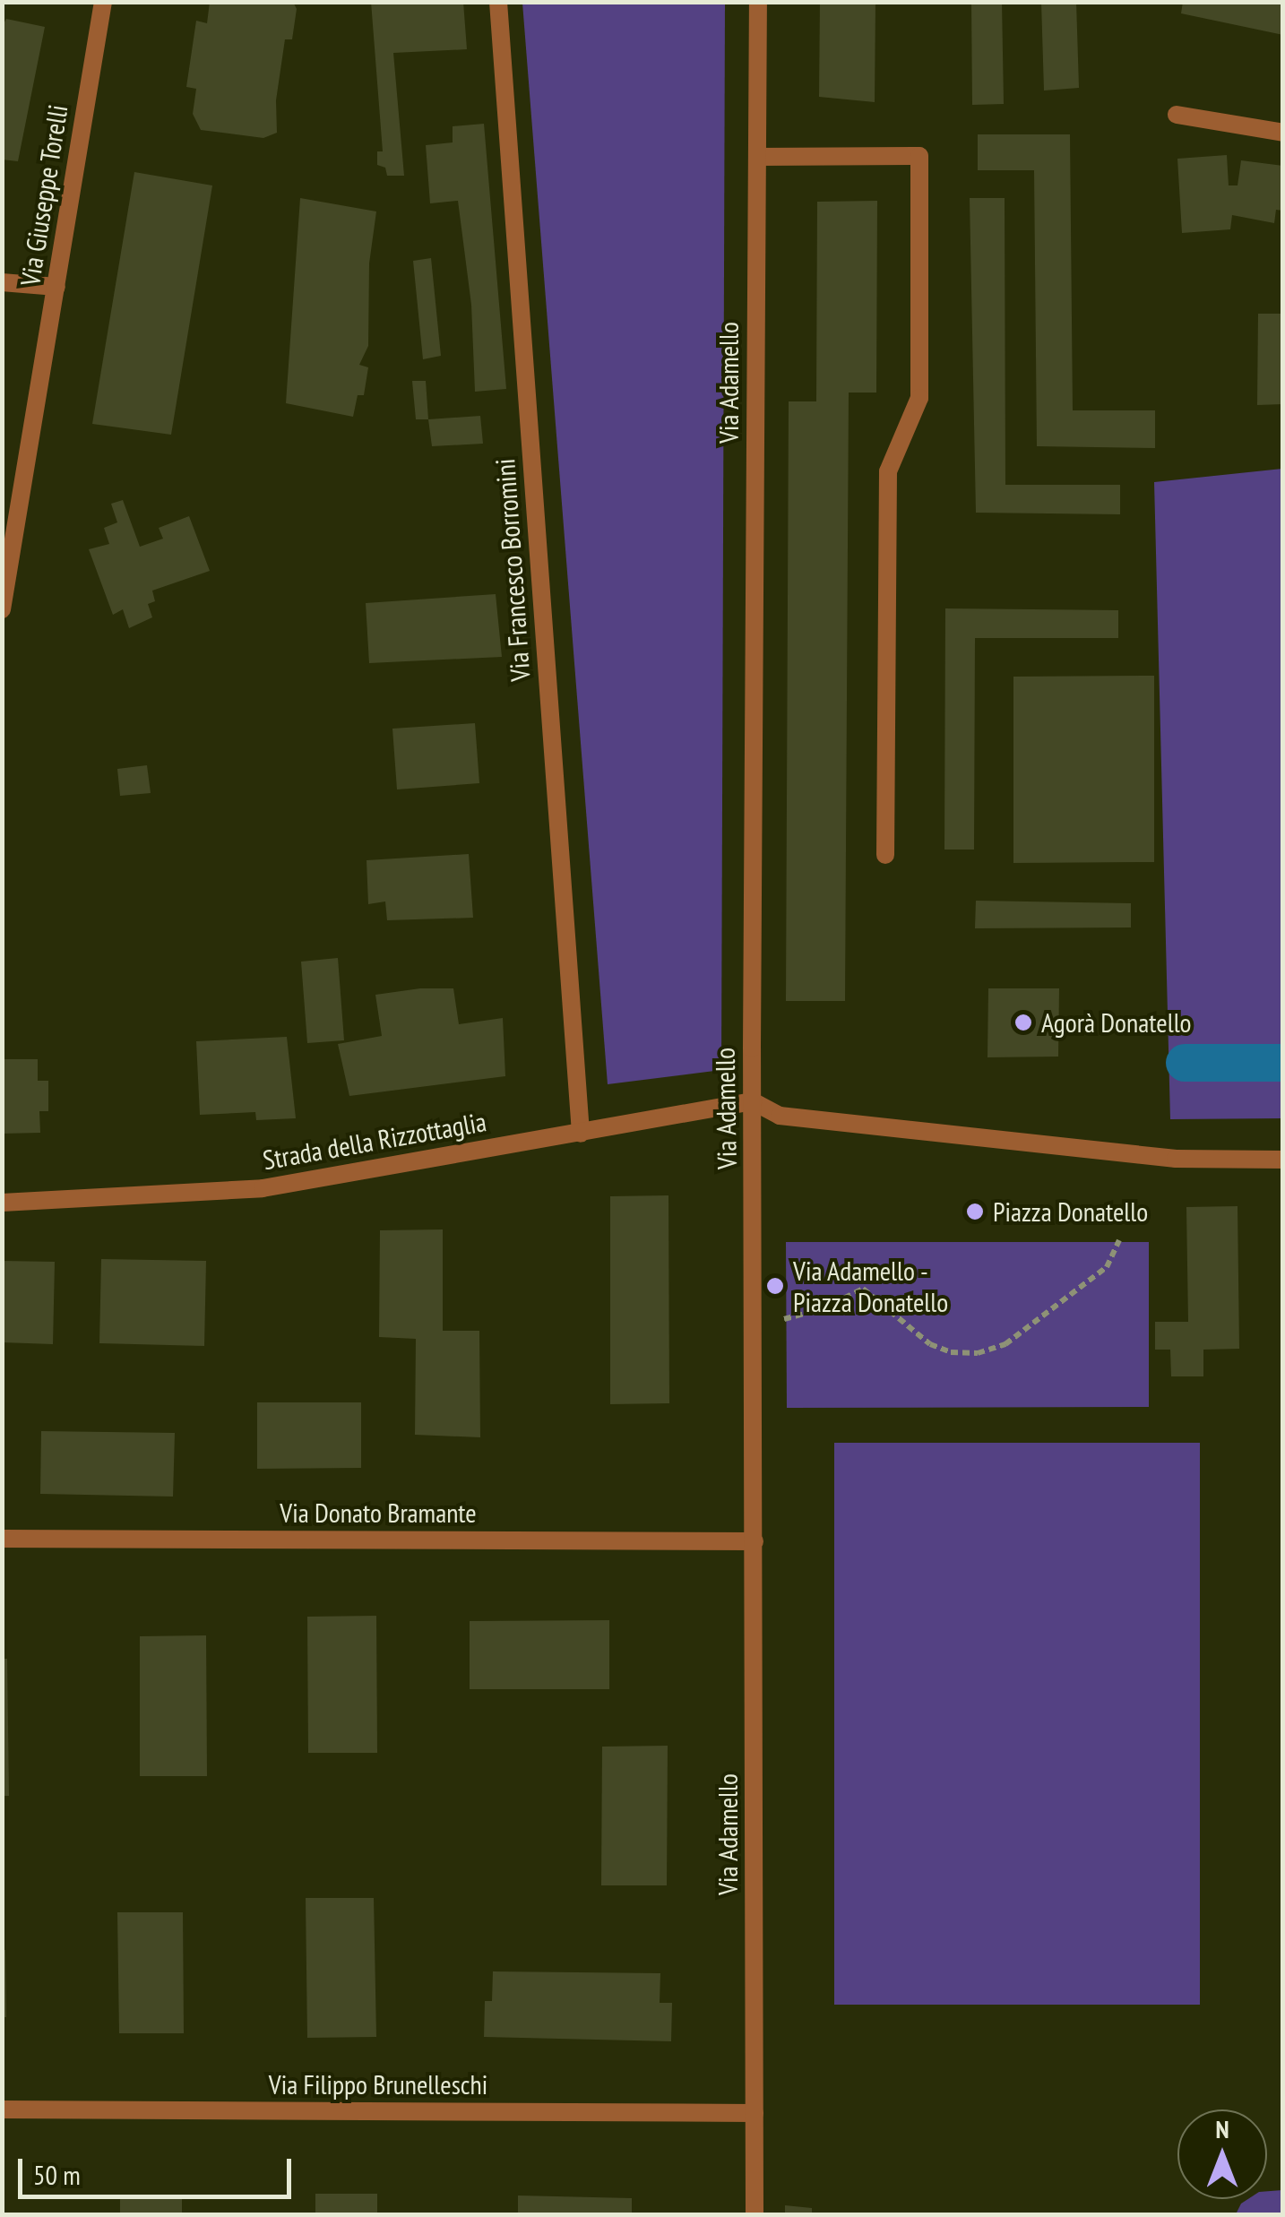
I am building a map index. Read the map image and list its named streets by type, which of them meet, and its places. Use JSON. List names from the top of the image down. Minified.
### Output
{"streets":{"street":["Via Giuseppe Torelli","Via Adamello","Via Francesco Borromini","Strada della Rizzottaglia","Via Donato Bramante","Via Filippo Brunelleschi"]},"crossings":[["Via Adamello","Strada della Rizzottaglia"],["Via Adamello","Via Donato Bramante"],["Via Adamello","Via Filippo Brunelleschi"],["Via Francesco Borromini","Strada della Rizzottaglia"]],"places":["Agorà Donatello","Piazza Donatello","Via Adamello - Piazza Donatello"],"scale_bar":"50 m","north":"top"}
